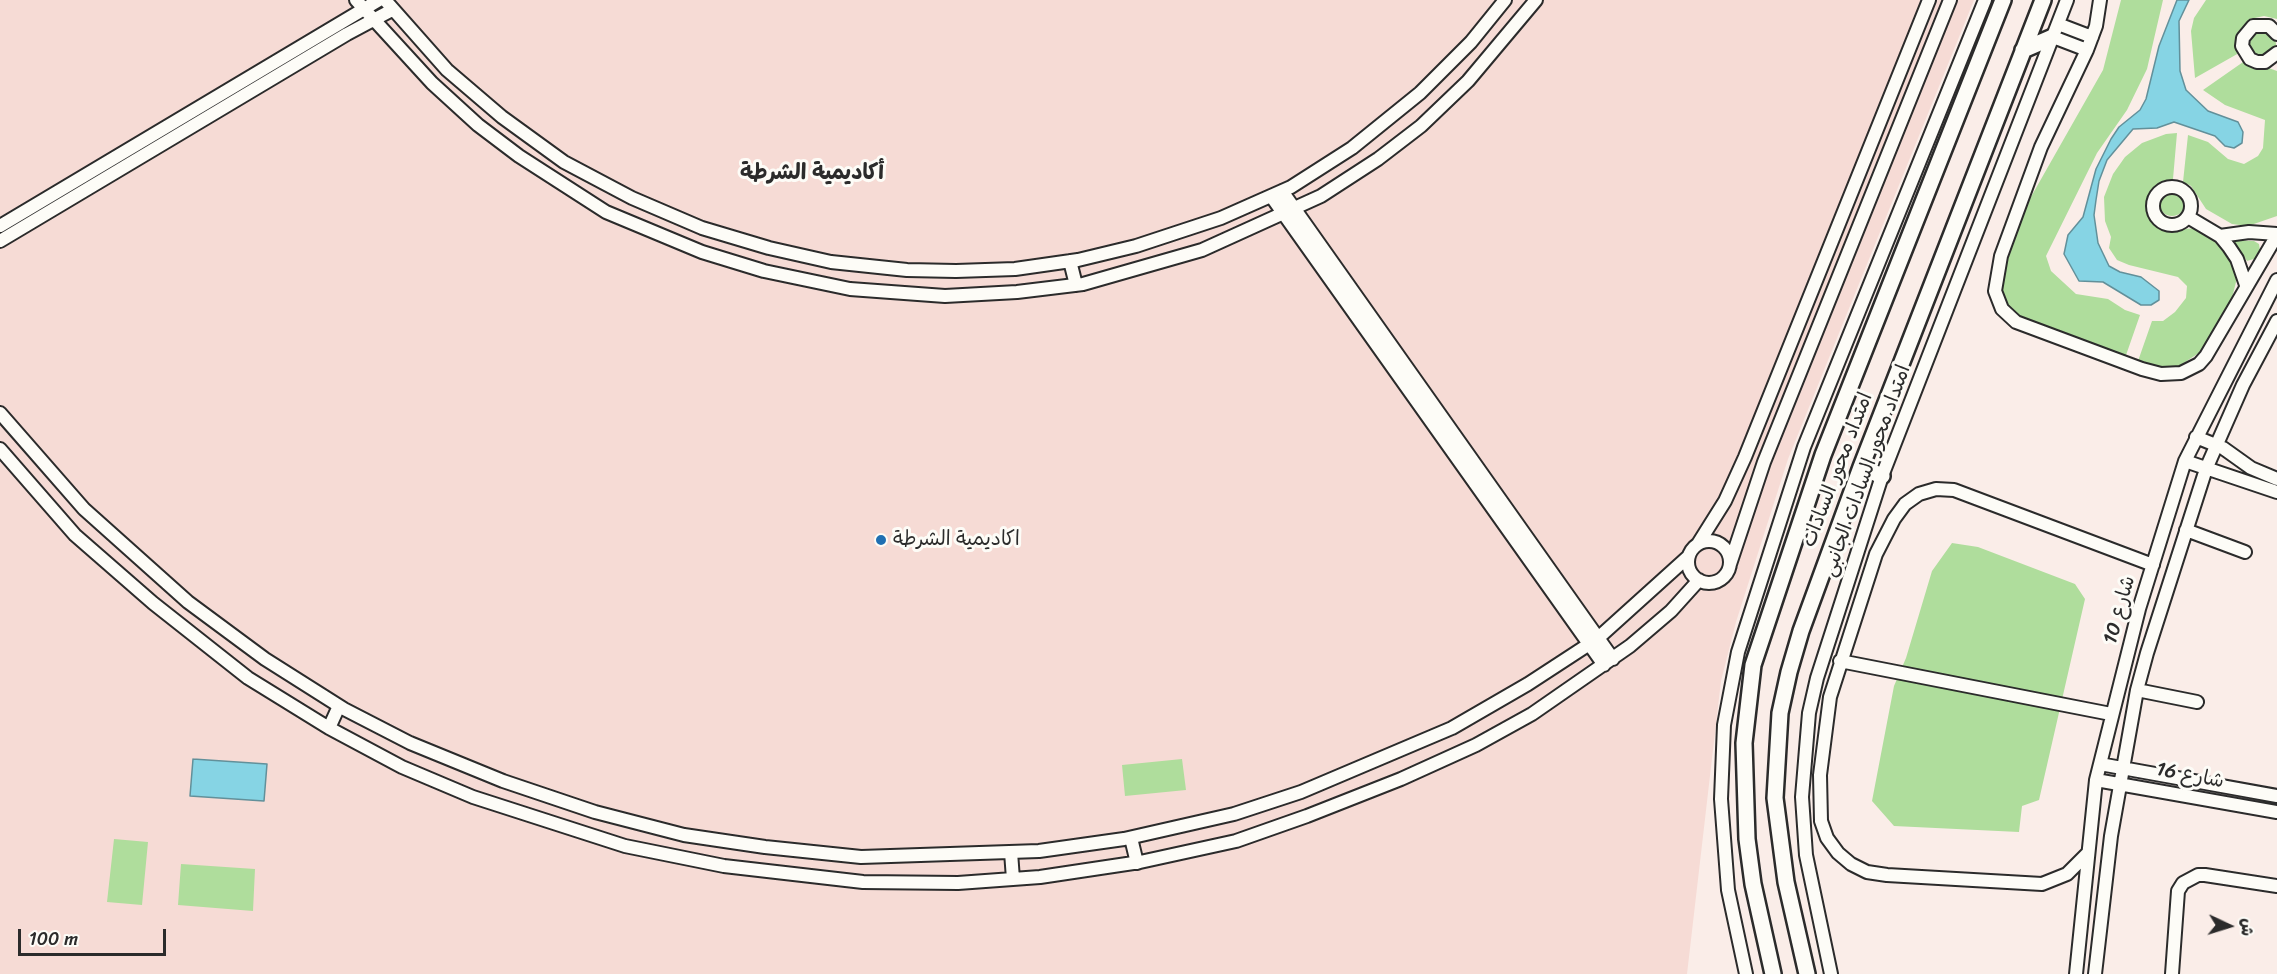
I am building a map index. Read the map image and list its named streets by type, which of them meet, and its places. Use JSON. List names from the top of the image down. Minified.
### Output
{"streets":{"main road":["امتداد محور السادات"],"street":["امتداد محور السادات الجانبى","شارع 10","شارع 16"]},"crossings":[["شارع 10","شارع 16"]],"districts":["أكاديمية الشرطة"],"places":["اكاديمية الشرطة"],"scale_bar":"100 m","north":"right"}
